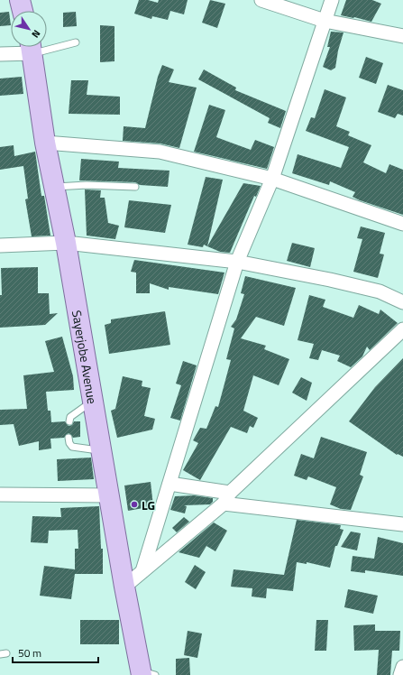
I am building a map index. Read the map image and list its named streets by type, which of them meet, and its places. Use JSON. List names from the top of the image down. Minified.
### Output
{"streets":{"main road":["Sayerjobe Avenue"]},"places":["LG"],"scale_bar":"50 m","north":"bottom right"}
